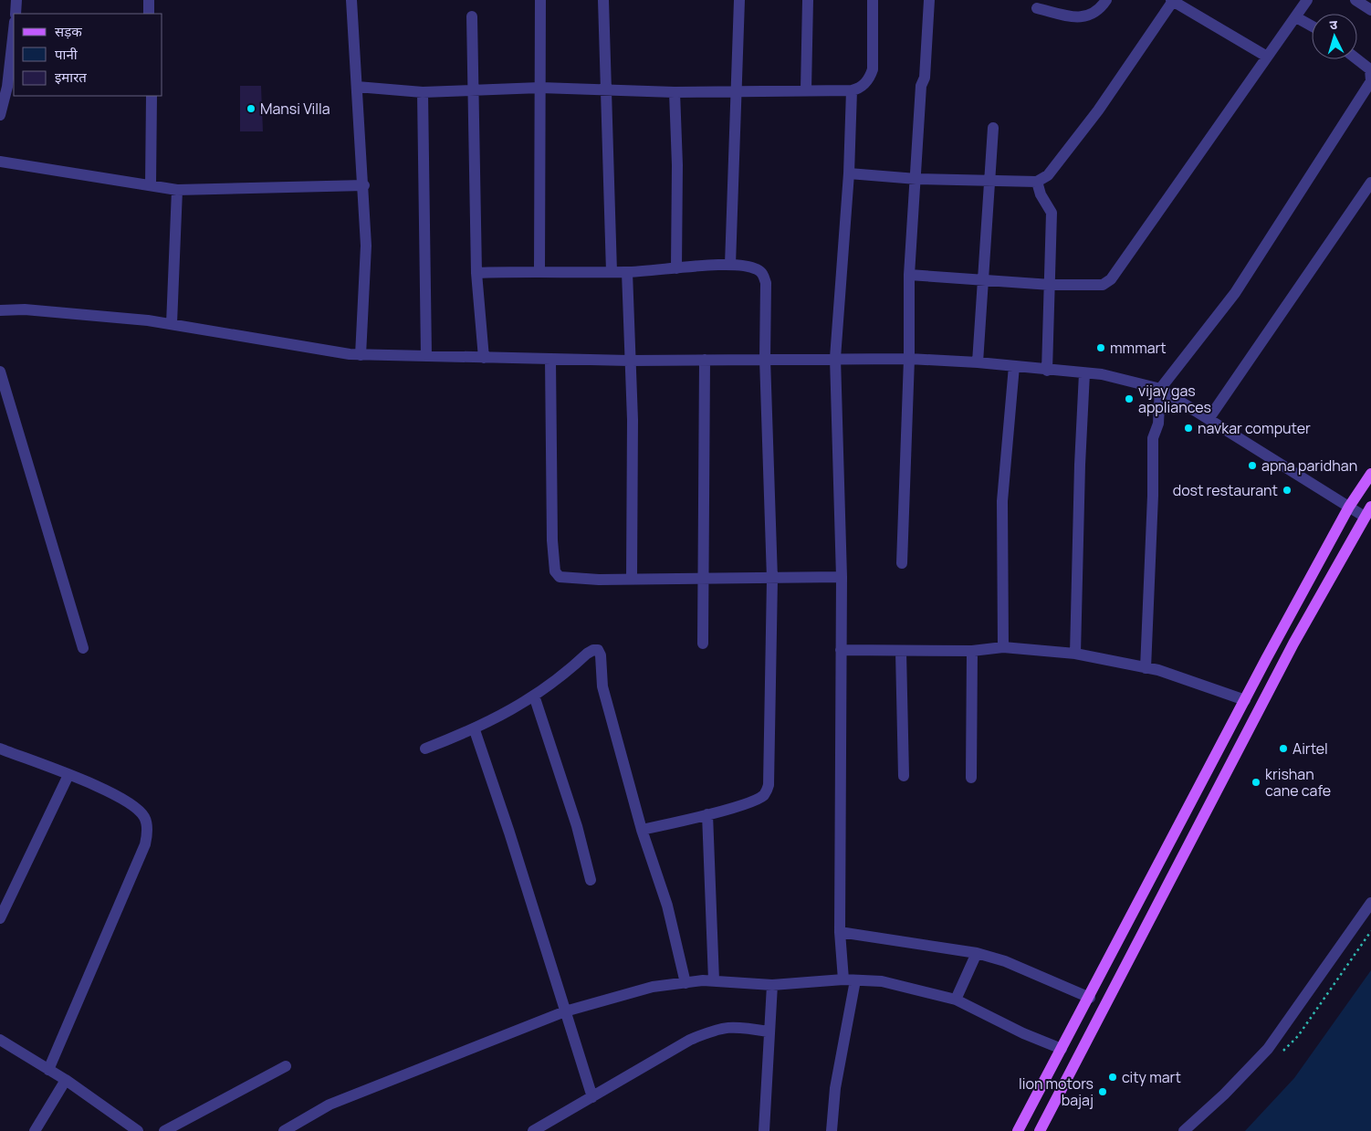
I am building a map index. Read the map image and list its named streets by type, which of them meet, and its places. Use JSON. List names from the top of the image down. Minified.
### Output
{"places":["Mansi Villa","mmmart","vijay gas appliances","navkar computer","apna paridhan","dost restaurant","Airtel","krishan cane cafe","city mart","lion motors bajaj"],"legend":["सड़क","पानी","इमारत"],"north":"top"}
